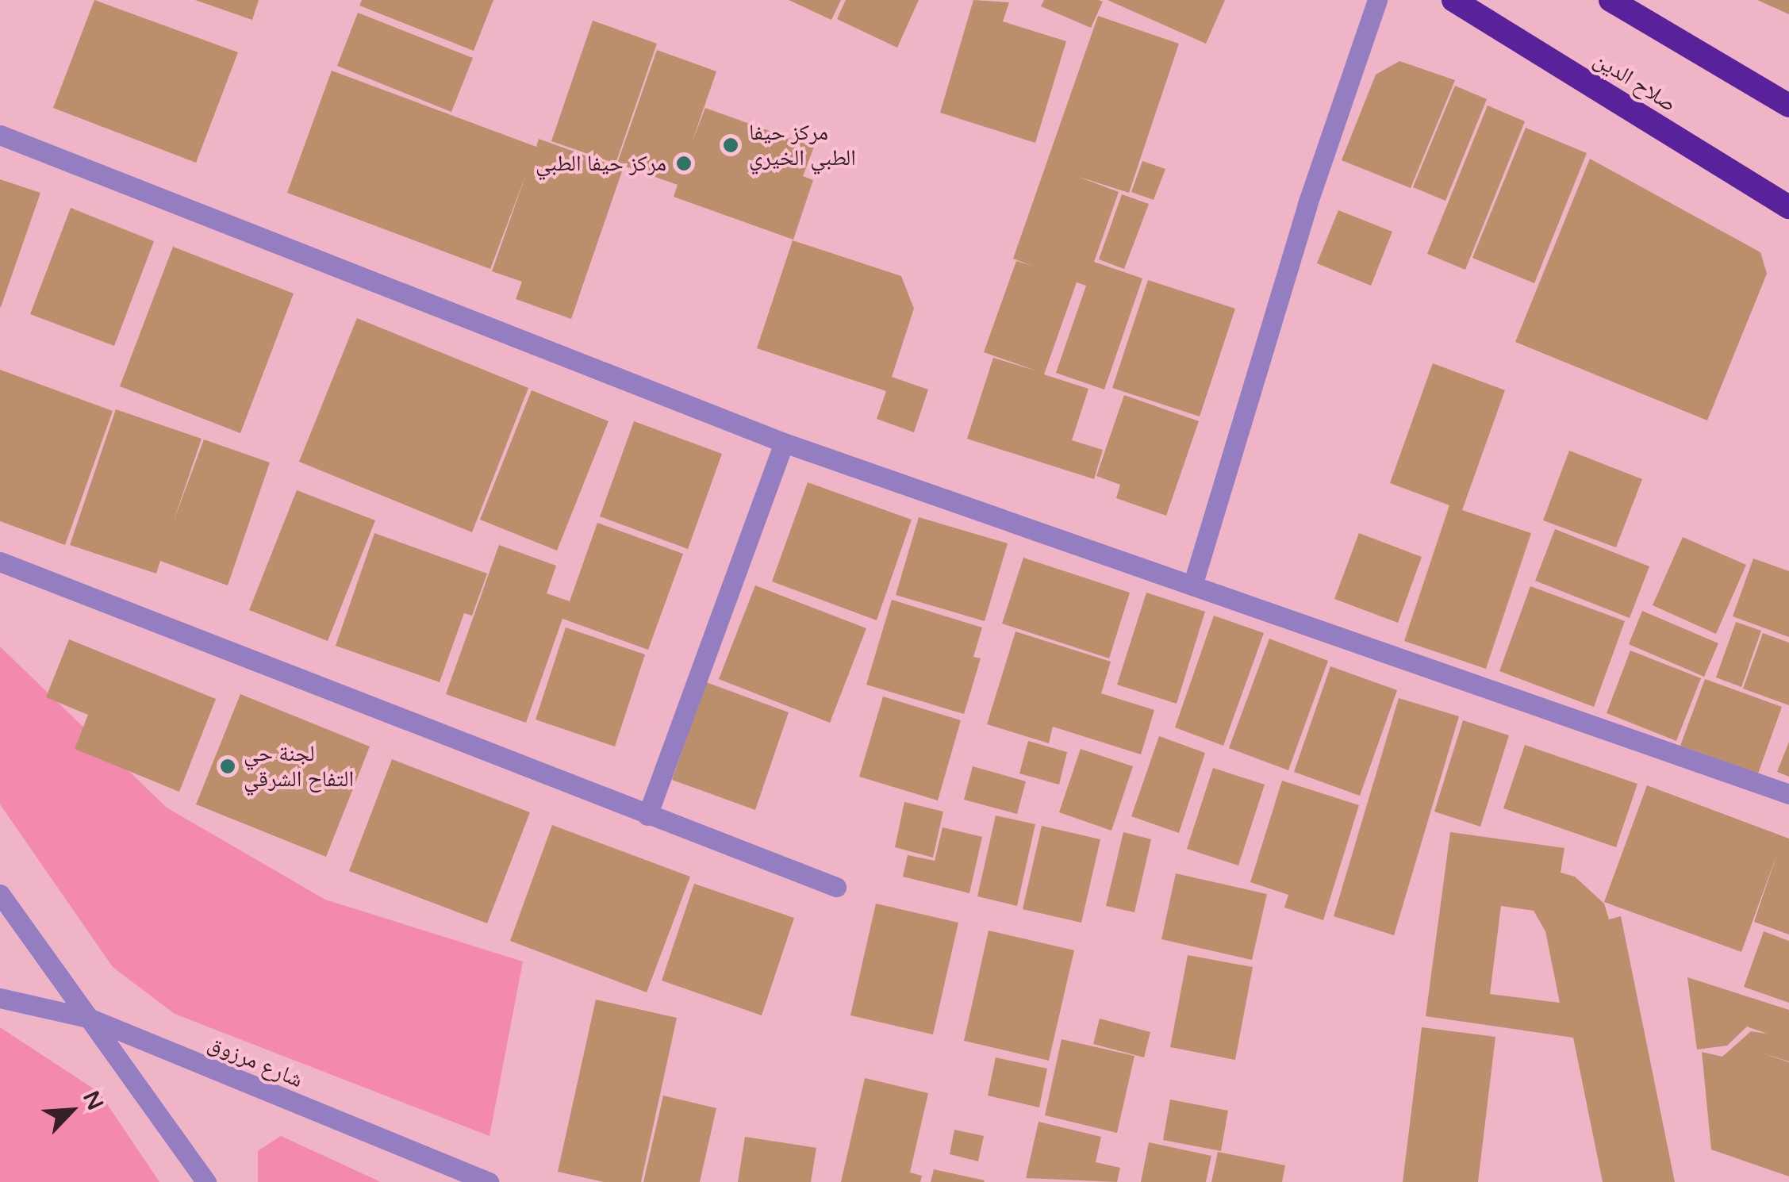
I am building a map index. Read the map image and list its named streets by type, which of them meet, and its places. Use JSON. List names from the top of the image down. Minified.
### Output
{"streets":{"highway":["صلاح الدين"],"street":["شارع مرزوق"]},"places":["مركز حيفا الطبي الخيري","مركز حيفا الطبي","لجنة حي التفاح الشرقي"],"north":"top right"}
